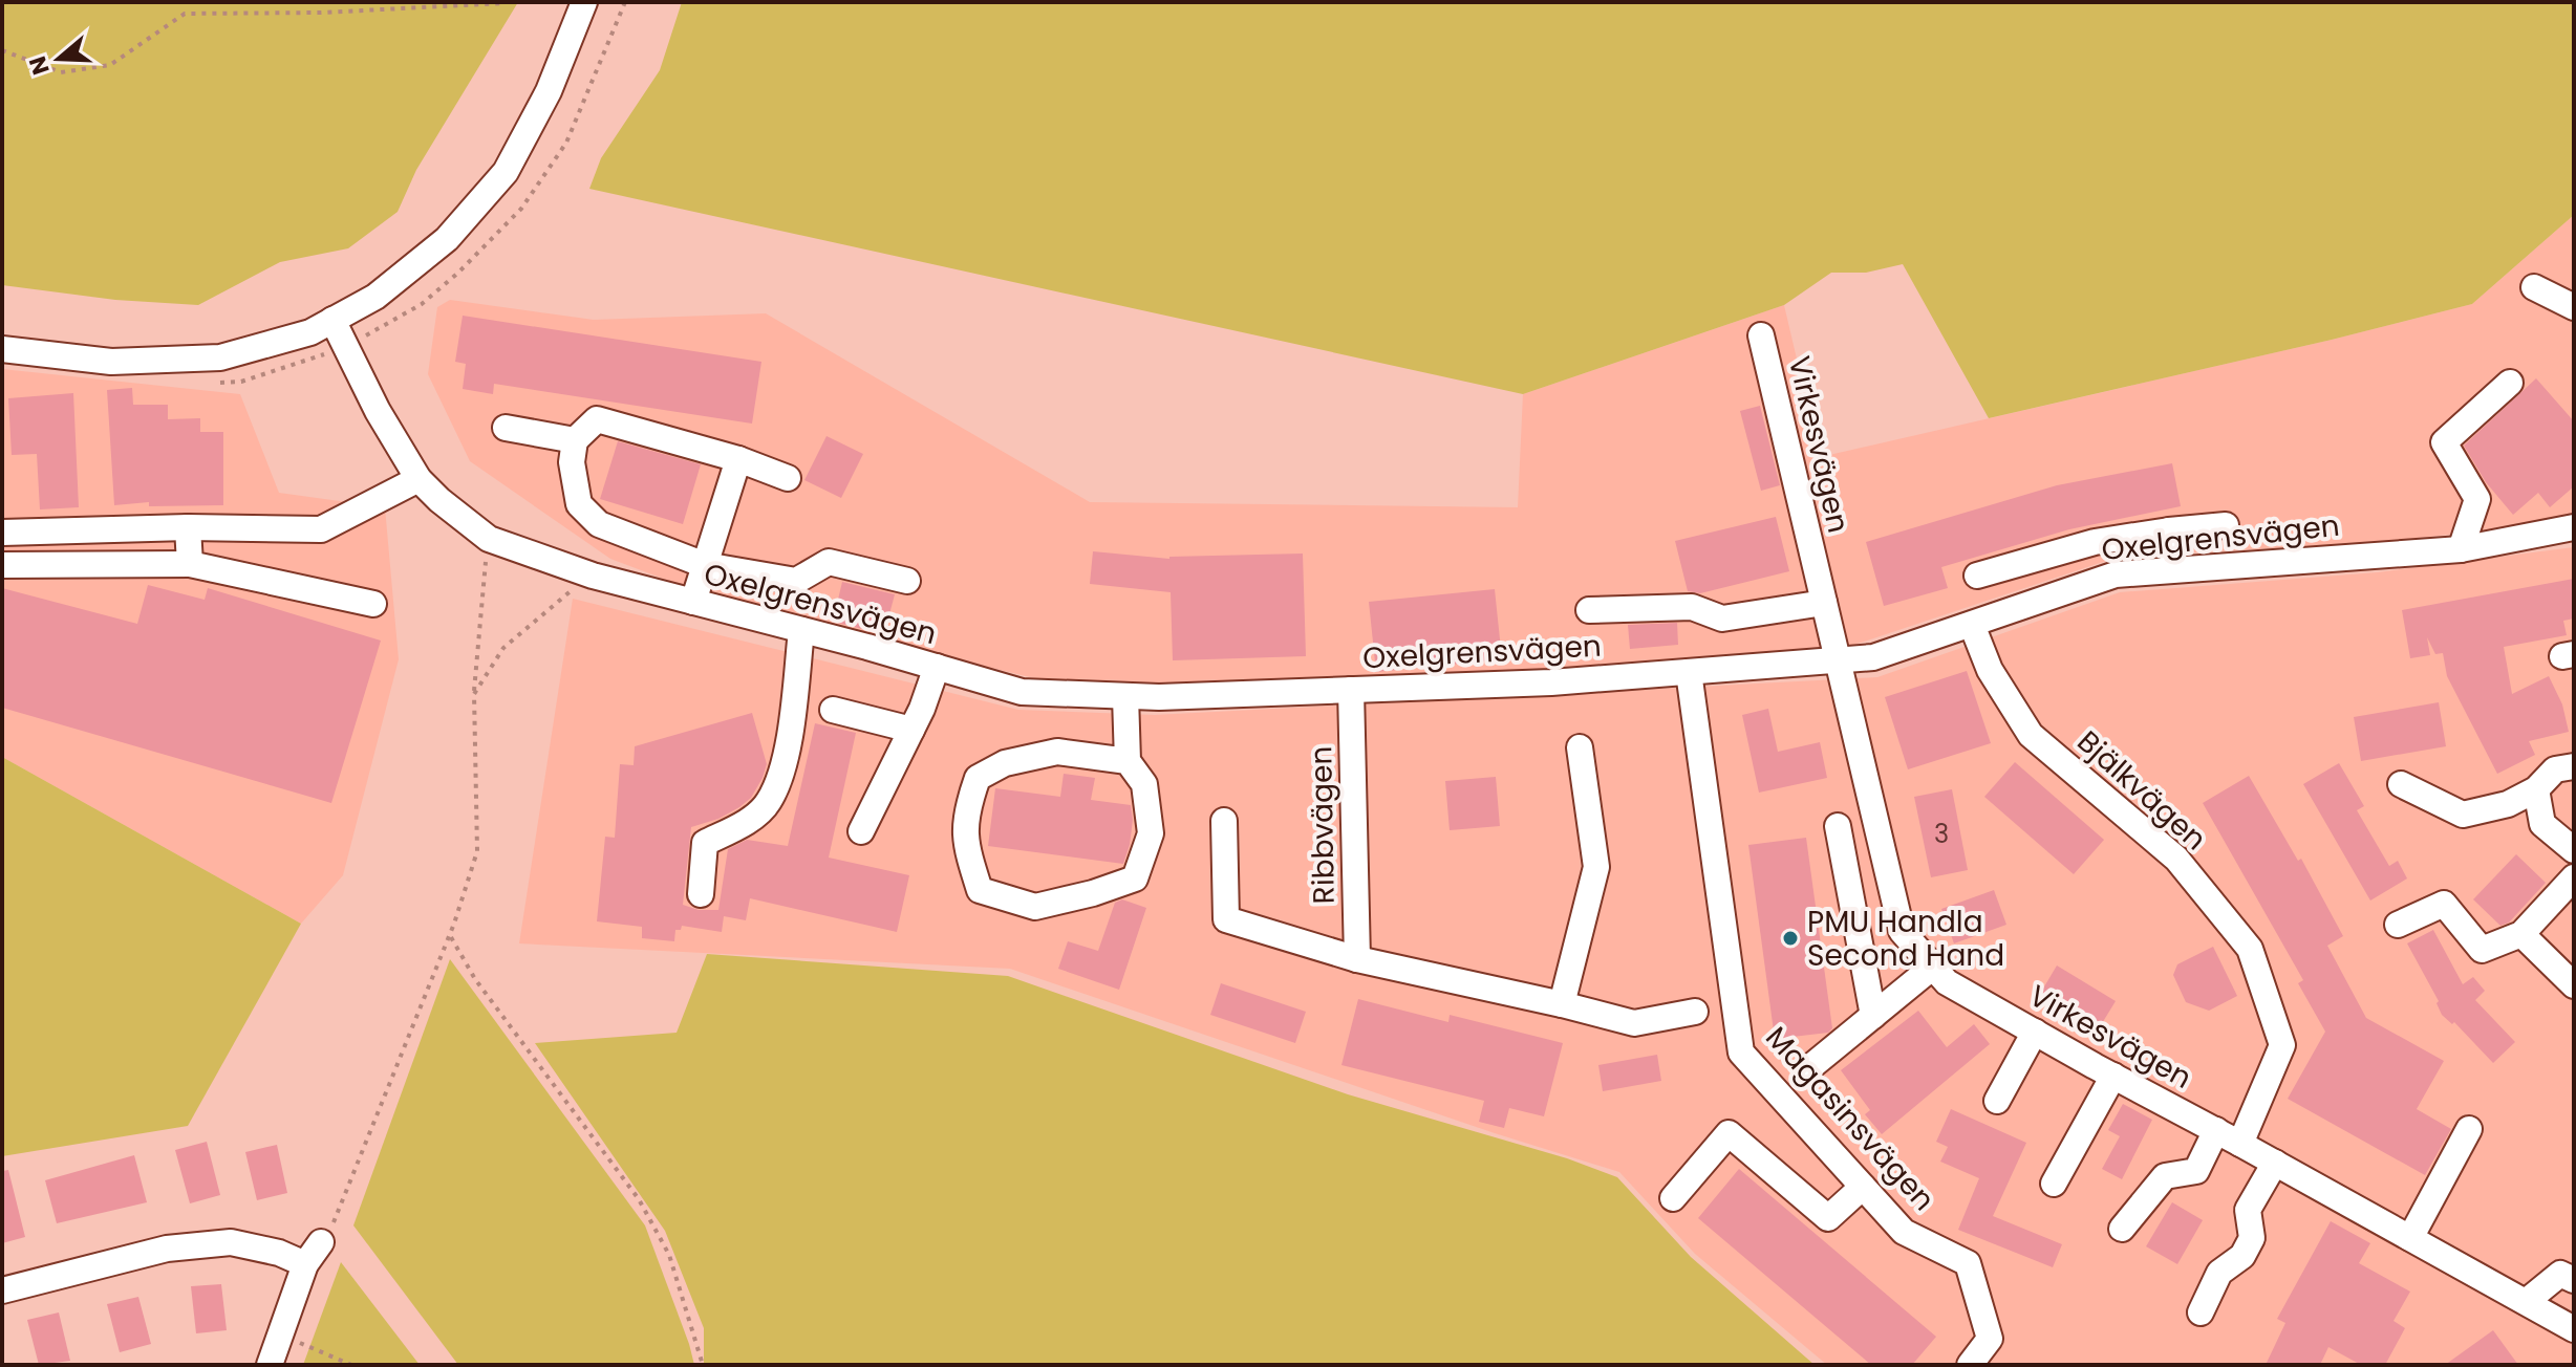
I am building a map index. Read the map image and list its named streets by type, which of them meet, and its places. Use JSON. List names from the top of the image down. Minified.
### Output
{"streets":{"street":["Virkesvägen","Oxelgrensvägen","Bjälkvägen","Ribbvägen","Magasinsvägen"]},"crossings":[["Virkesvägen","Oxelgrensvägen"],["Virkesvägen","Bjälkvägen"],["Oxelgrensvägen","Bjälkvägen"],["Oxelgrensvägen","Ribbvägen"],["Oxelgrensvägen","Magasinsvägen"]],"places":["PMU Handla Second Hand"],"house_numbers":["3"],"north":"left"}
